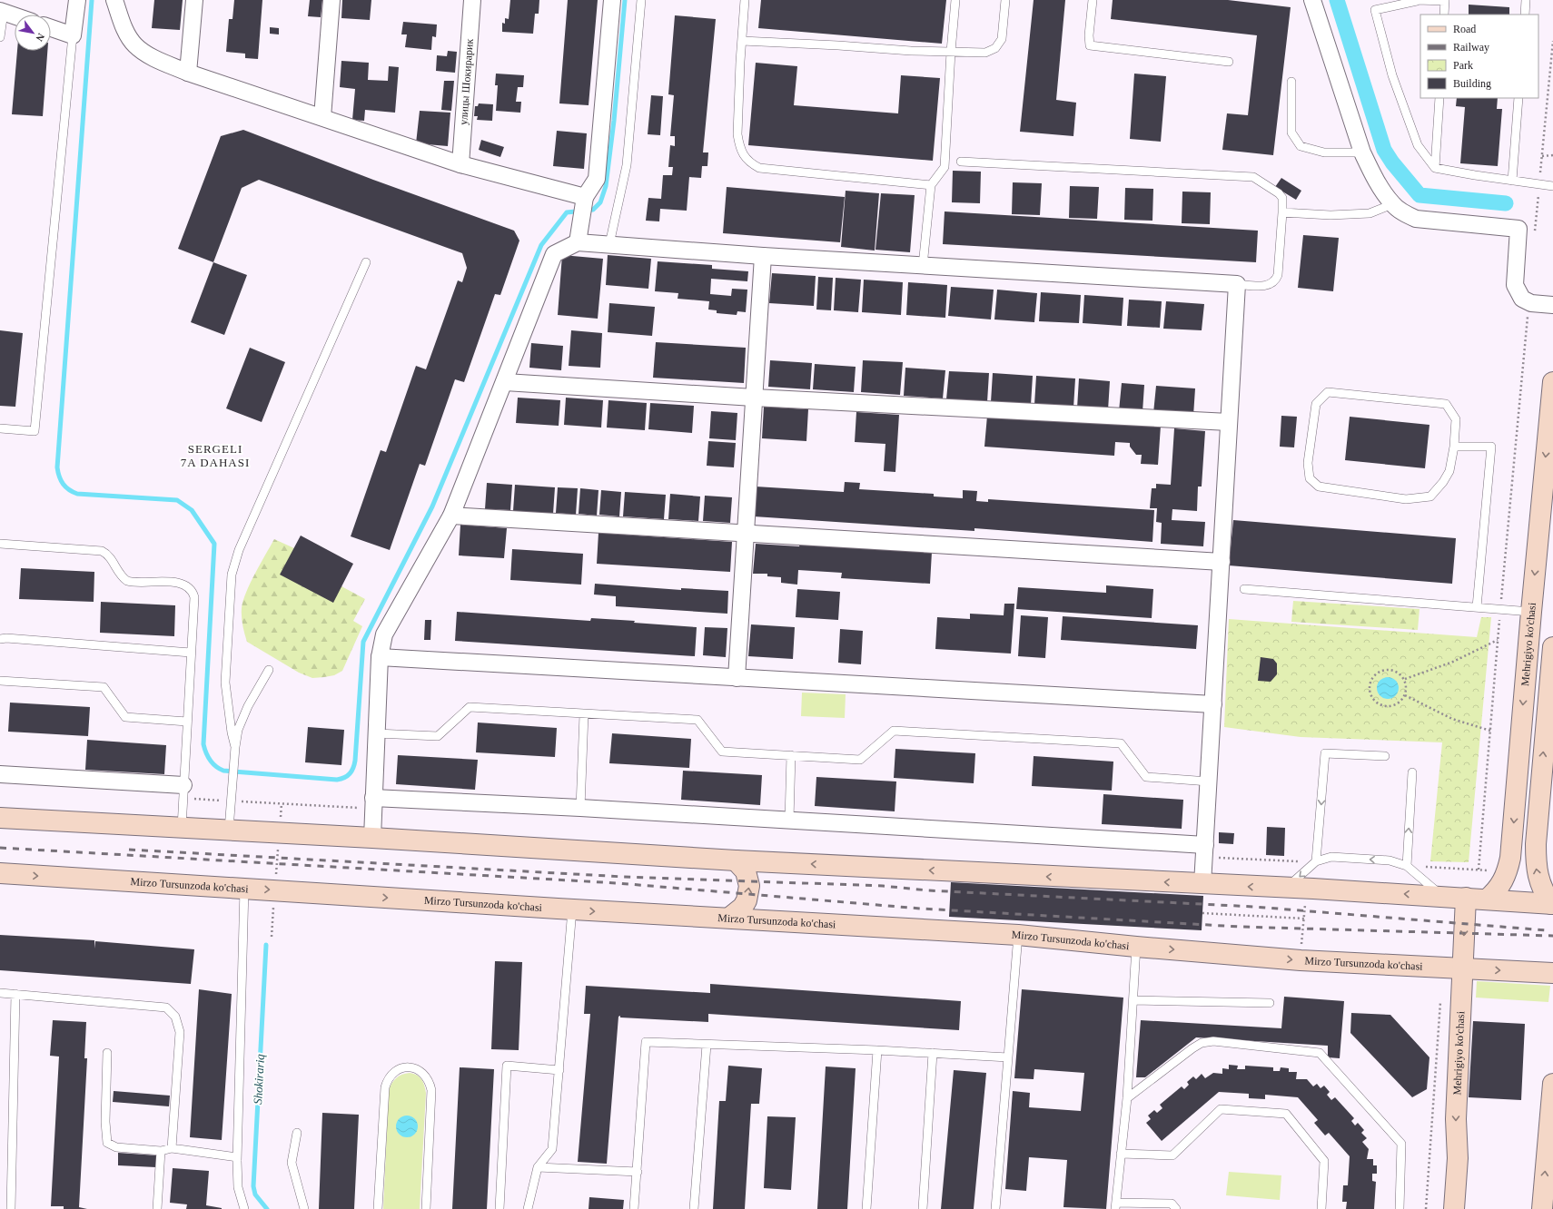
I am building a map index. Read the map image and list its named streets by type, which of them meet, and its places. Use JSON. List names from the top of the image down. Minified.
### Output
{"streets":{"main road":["Mehrigiyo ko'chasi","Mirzo Tursunzoda ko'chasi"],"street":["улицы Шокирарик"]},"crossings":[["Mehrigiyo ko'chasi","Mirzo Tursunzoda ko'chasi"]],"districts":["SERGELI 7A DAHASI"],"water":["Shokirariq"],"legend":["Road","Railway","Park","Building"],"north":"bottom right"}
